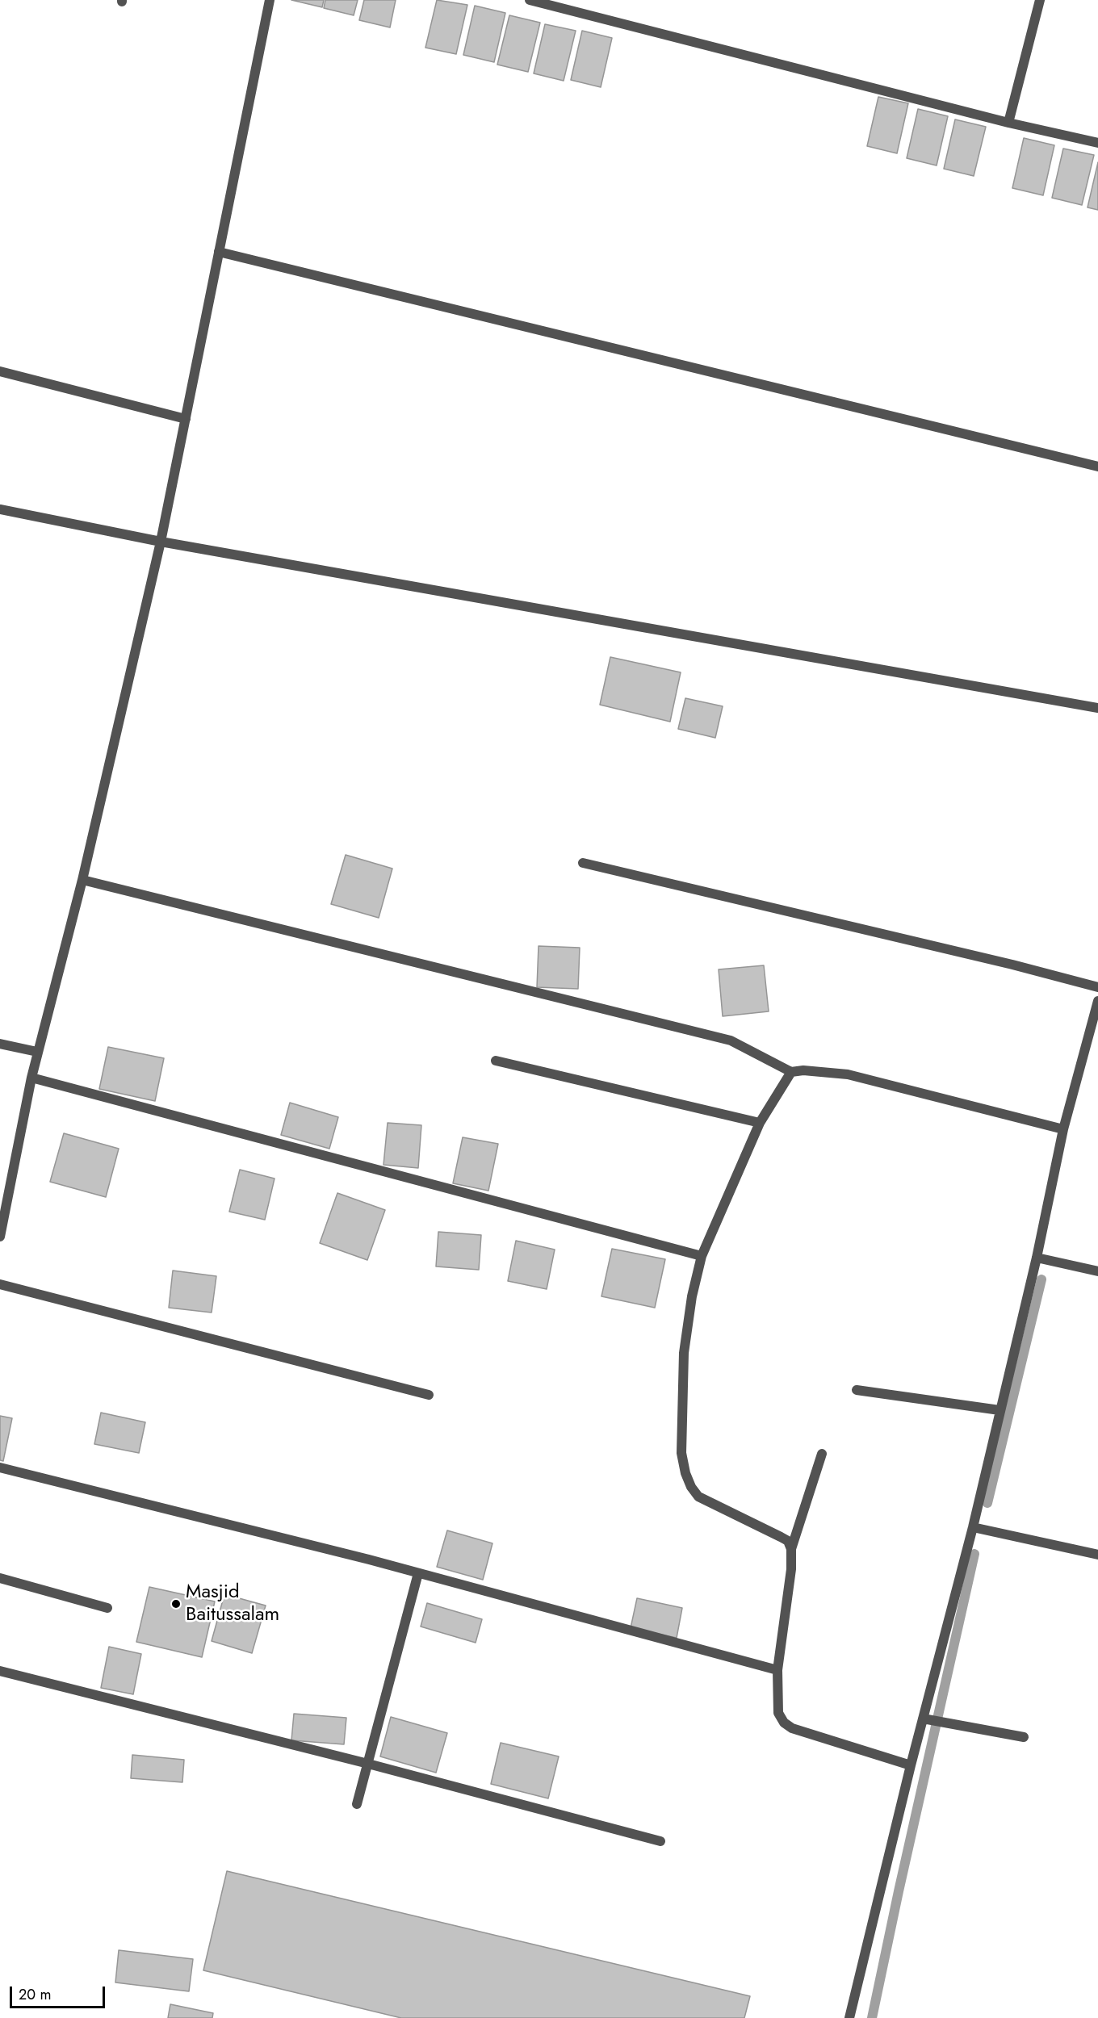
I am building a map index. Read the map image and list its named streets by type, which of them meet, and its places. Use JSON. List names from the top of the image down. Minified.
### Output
{"places":["Masjid Baitussalam"],"scale_bar":"20 m"}
